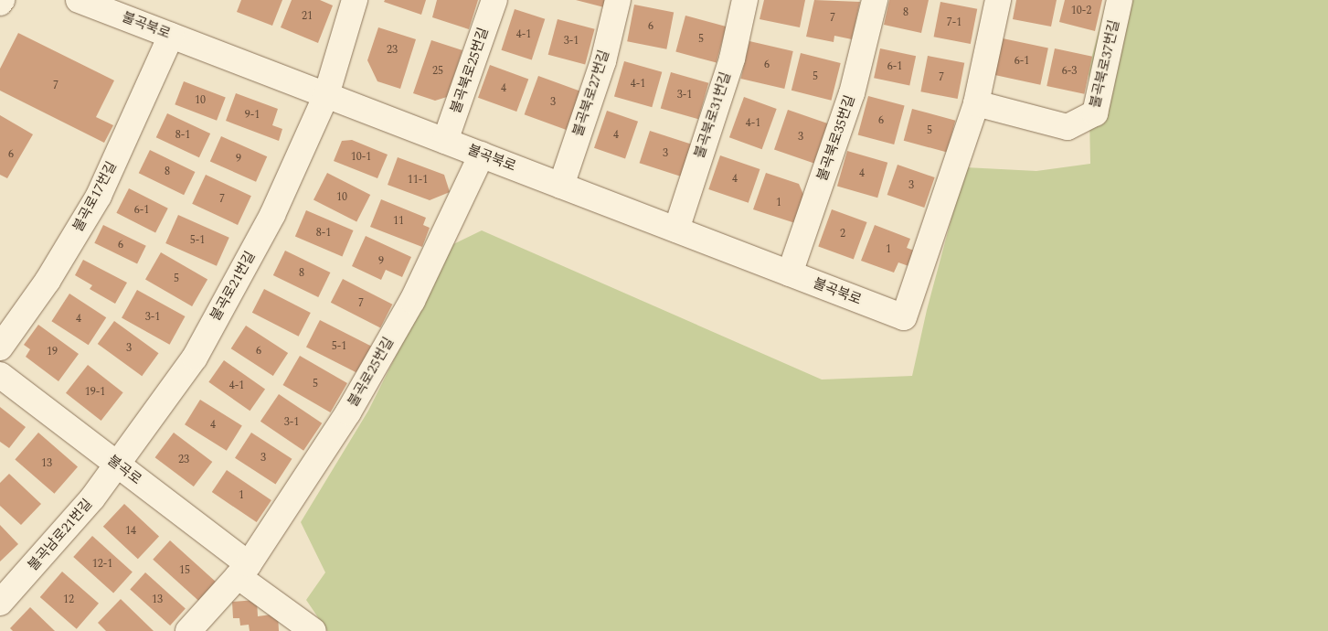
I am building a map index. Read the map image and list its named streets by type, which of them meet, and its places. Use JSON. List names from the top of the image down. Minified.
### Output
{"streets":{"street":["불곡북로","불곡북로37번길","불곡북로25번길","불곡북로27번길","불곡북로31번길","불곡북로35번길","불곡로17번길","불곡로21번길","불곡로25번길","불곡로","불곡남로21번길"]},"crossings":[["불곡북로","불곡북로37번길"],["불곡북로","불곡북로25번길"],["불곡북로","불곡북로27번길"],["불곡북로","불곡북로31번길"],["불곡북로","불곡북로35번길"],["불곡북로","불곡로17번길"],["불곡북로","불곡로21번길"],["불곡북로","불곡로25번길"],["불곡로21번길","불곡로"],["불곡로21번길","불곡남로21번길"],["불곡로25번길","불곡로"],["불곡로","불곡남로21번길"]],"house_numbers":["10-2","8","21","7","7-1","6","4-1","5","3-1","23","6-1","6","6-1","25","6-3","5","7","4-1","7","4","3-1","10","3","9-1","6","4-1","5","8-1","4","3","3","6","10-1","9","8","4","4","11-1","3","10","7","1","6-1","11","8-1","2","5-1","6","1","9","8","5","7","3-1","4","5-1","3","6","19","5","4-1","19-1","3-1","4","3","23","13","1","14","12-1","15","12","13"]}
